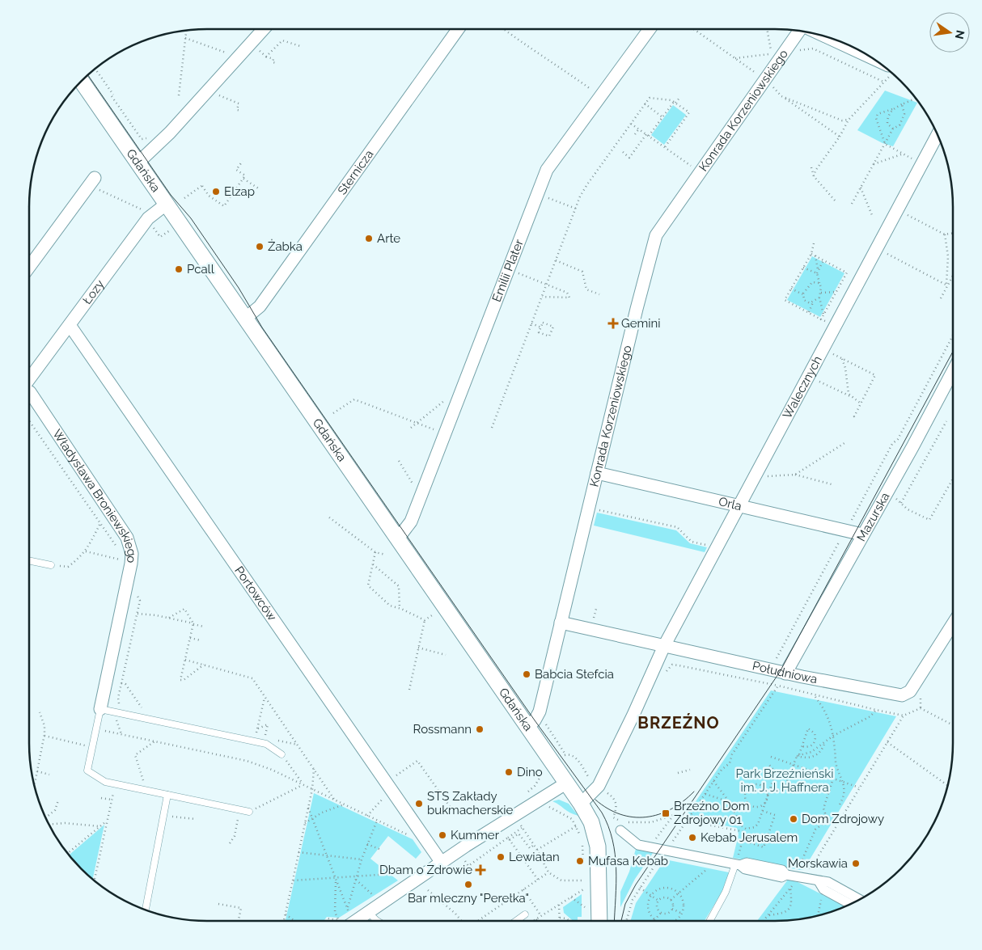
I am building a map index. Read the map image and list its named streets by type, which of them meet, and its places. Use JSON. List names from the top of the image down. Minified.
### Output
{"streets":{"street":["Konrada Korzeniowskiego","Gdańska","Sternicza","Emilii Plater","Łozy","Walecznych","Władysława Broniewskiego","Orla","Mazurska","Portowców","Południowa"]},"crossings":[["Konrada Korzeniowskiego","Gdańska"],["Konrada Korzeniowskiego","Orla"],["Konrada Korzeniowskiego","Południowa"],["Gdańska","Sternicza"],["Gdańska","Emilii Plater"],["Gdańska","Łozy"],["Łozy","Portowców"],["Walecznych","Orla"],["Walecznych","Południowa"],["Orla","Mazurska"],["Mazurska","Południowa"]],"districts":["BRZEŹNO"],"parks":["Park Brzeźnieński im. J. J. Haffnera"],"places":{"other":["Elzap","Arte","Żabka","Pcall","Babcia Stefcia","Rossmann","Dino","STS Zakłady bukmacherskie","Dom Zdrojowy","Kummer","Kebab Jerusalem","Lewiatan","Mufasa Kebab","Morskawia","Bar mleczny \"Perełka\""],"health":["Gemini","Dbam o Zdrowie"],"transit":["Brzeźno Dom Zdrojowy 01"]},"north":"right"}
